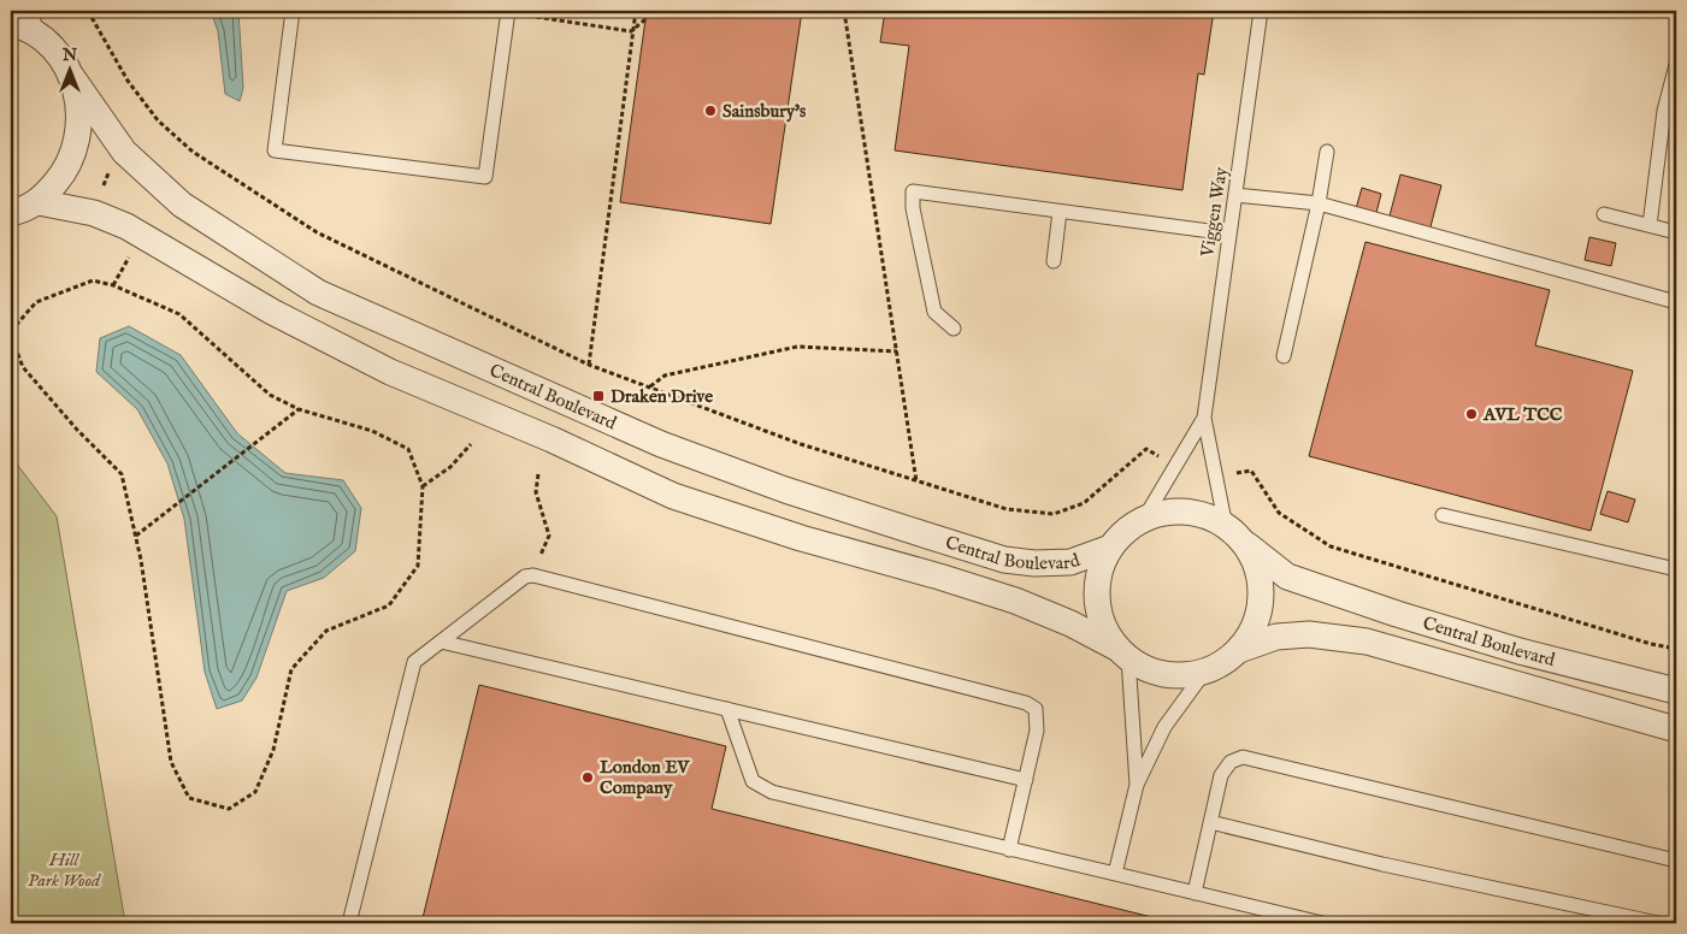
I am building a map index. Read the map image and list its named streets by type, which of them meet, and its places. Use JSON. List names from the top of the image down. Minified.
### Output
{"streets":{"street":["Central Boulevard"],"lane":["Viggen Way"]},"crossings":[["Viggen Way","Central Boulevard"]],"parks":["Hill Park Wood"],"places":{"other":["Sainsbury's","AVL TCC","London EV Company"],"transit":["Draken Drive"]},"north":"top"}
